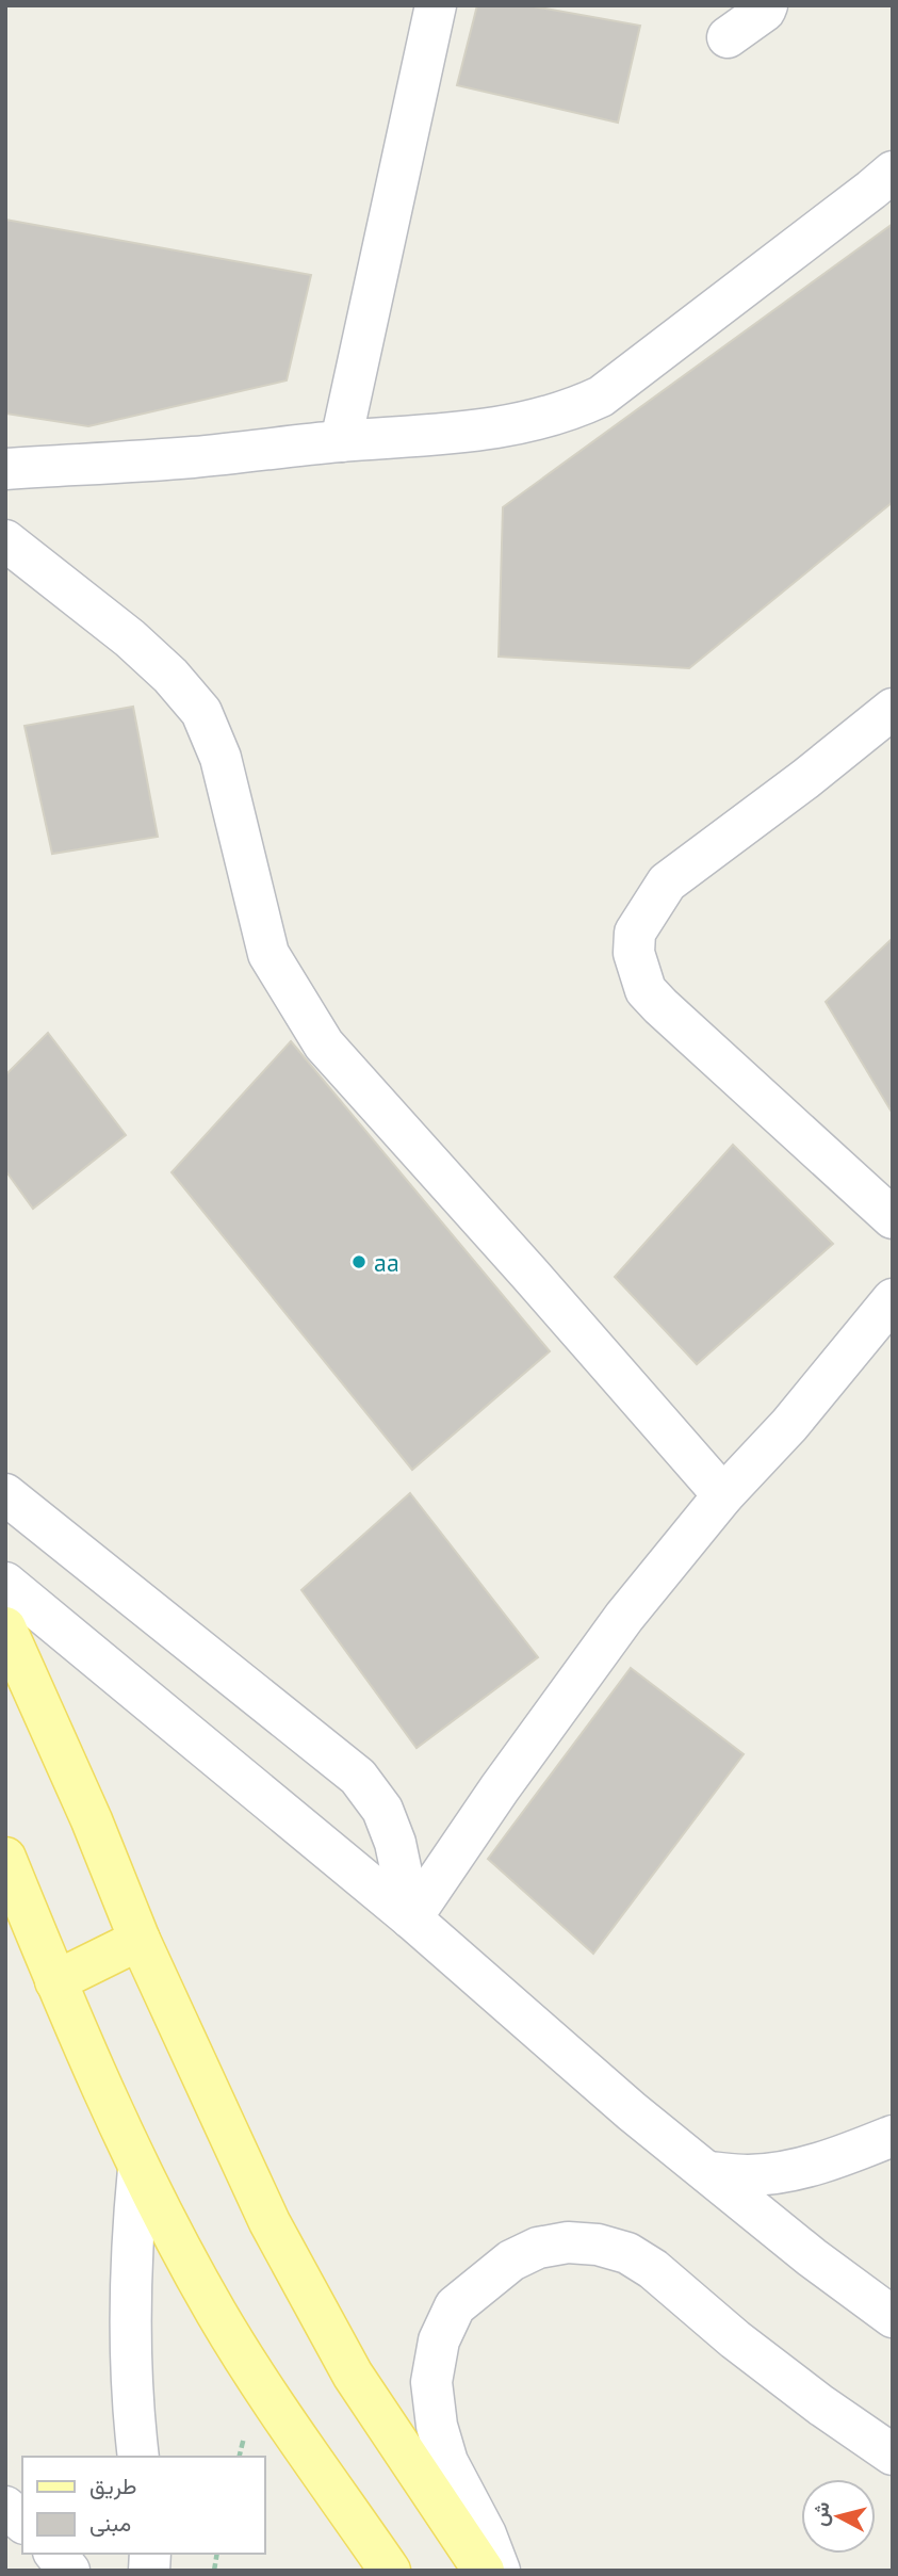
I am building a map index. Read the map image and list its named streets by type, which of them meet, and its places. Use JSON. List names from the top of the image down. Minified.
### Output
{"places":["aa"],"legend":["طريق","مبنى"],"north":"left"}
